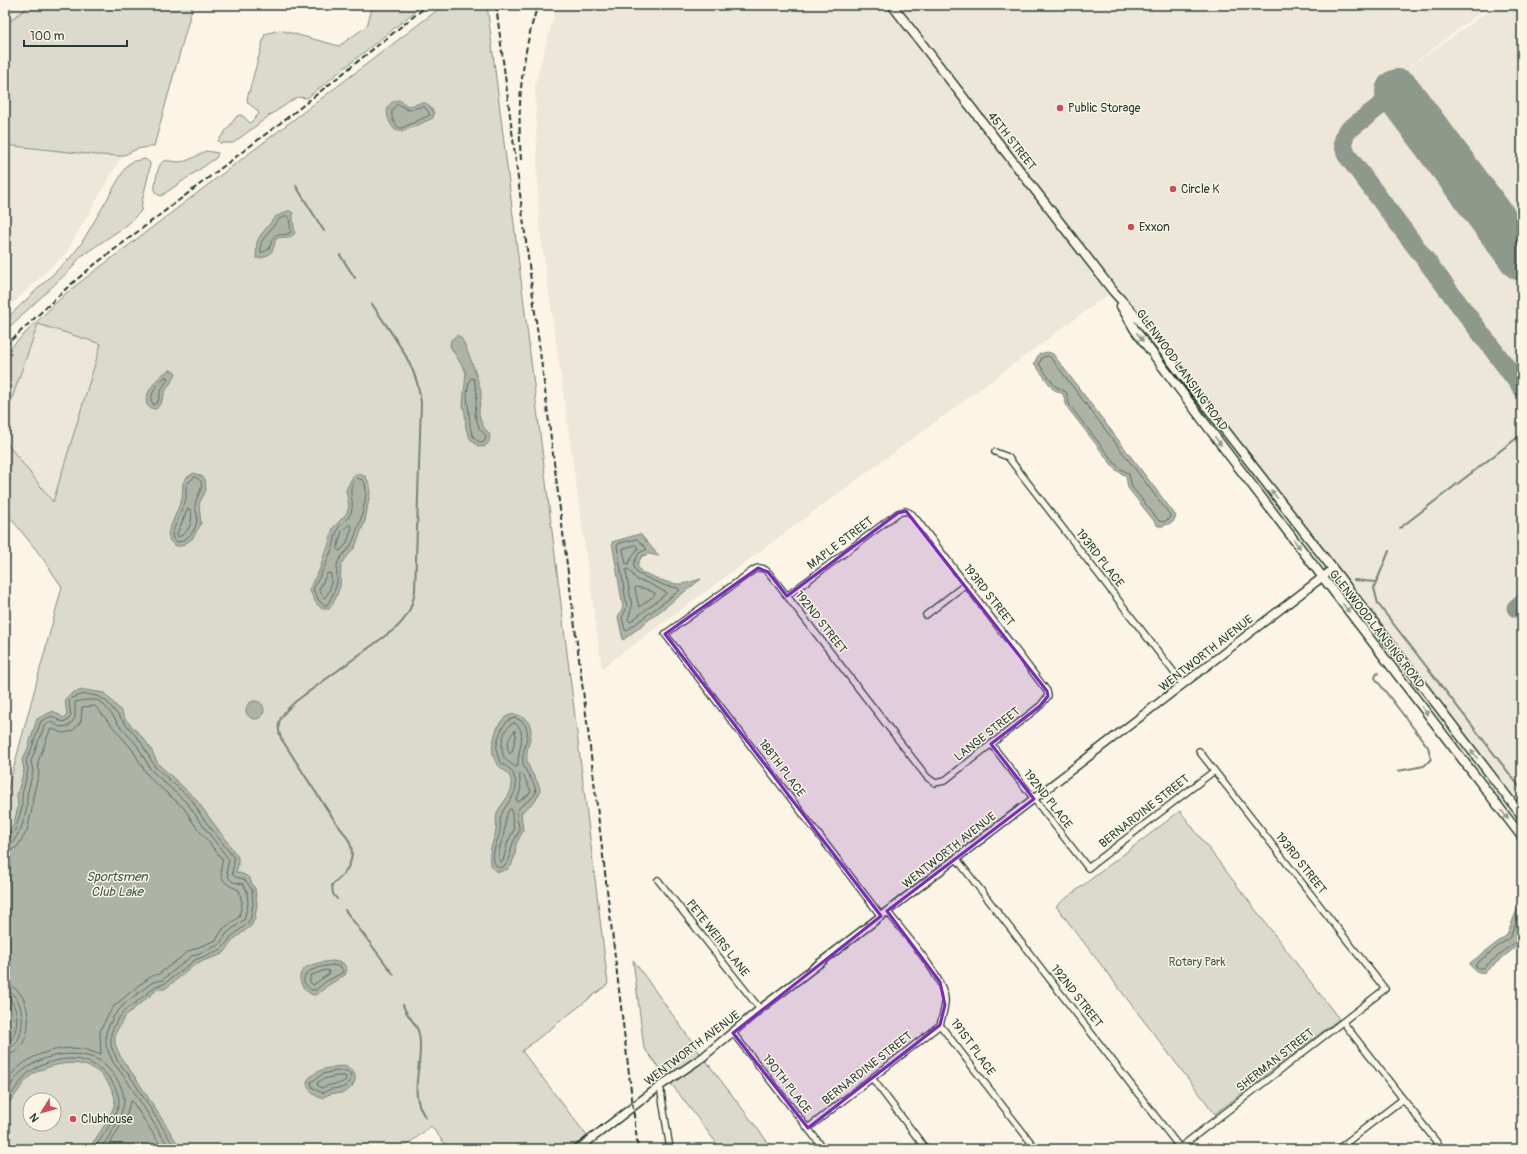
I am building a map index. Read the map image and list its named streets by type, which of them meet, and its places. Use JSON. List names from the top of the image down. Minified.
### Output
{"streets":{"main road":["45TH STREET","GLENWOOD LANSING ROAD"],"street":["MAPLE STREET","193RD PLACE","193RD STREET","192ND STREET","WENTWORTH AVENUE","LANGE STREET","188TH PLACE","192ND PLACE","BERNARDINE STREET","PETE WEIRS LANE","191ST PLACE","SHERMAN STREET","190TH PLACE"]},"crossings":[["45TH STREET","GLENWOOD LANSING ROAD"],["GLENWOOD LANSING ROAD","WENTWORTH AVENUE"],["MAPLE STREET","193RD STREET"],["MAPLE STREET","192ND STREET"],["193RD PLACE","WENTWORTH AVENUE"],["193RD STREET","LANGE STREET"],["193RD STREET","BERNARDINE STREET"],["193RD STREET","SHERMAN STREET"],["192ND STREET","WENTWORTH AVENUE"],["192ND STREET","LANGE STREET"],["192ND STREET","188TH PLACE"],["192ND STREET","SHERMAN STREET"],["WENTWORTH AVENUE","188TH PLACE"],["WENTWORTH AVENUE","192ND PLACE"],["WENTWORTH AVENUE","PETE WEIRS LANE"],["WENTWORTH AVENUE","191ST PLACE"],["WENTWORTH AVENUE","190TH PLACE"],["LANGE STREET","192ND PLACE"],["192ND PLACE","BERNARDINE STREET"],["BERNARDINE STREET","191ST PLACE"],["BERNARDINE STREET","190TH PLACE"]],"water":["Sportsmen Club Lake"],"parks":["Rotary Park"],"places":["Public Storage","Circle K","Exxon","Clubhouse"],"scale_bar":"100 m","north":"bottom left"}
